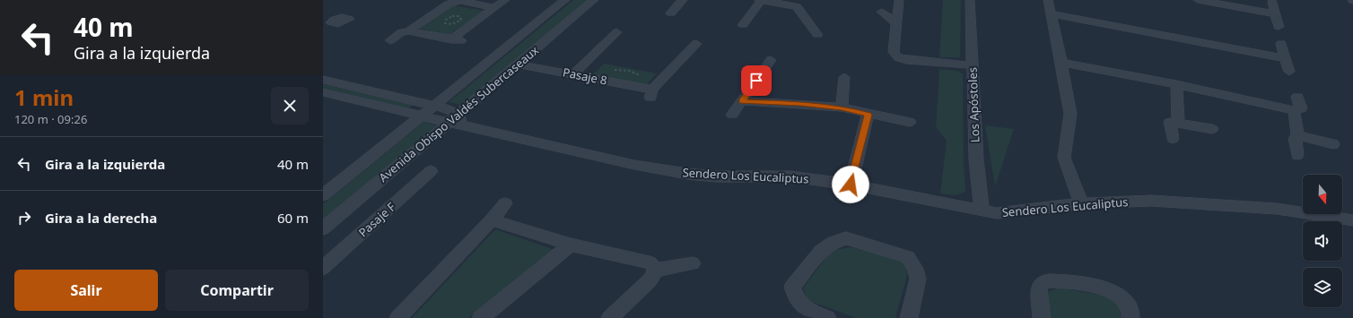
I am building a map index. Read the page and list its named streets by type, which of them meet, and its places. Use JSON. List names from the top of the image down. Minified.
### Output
{"streets":{"street":["Pasaje 8","Los Apóstoles","Avenida Obispo Valdés Subercaseaux","Sendero Los Eucaliptus","Pasaje F"]},"crossings":[["Pasaje 8","Avenida Obispo Valdés Subercaseaux"],["Los Apóstoles","Sendero Los Eucaliptus"],["Avenida Obispo Valdés Subercaseaux","Sendero Los Eucaliptus"]],"north":"bottom","page":{"turn":["40 m","Gira a la izquierda"],"heading":["1 min","120 m · 09:26"],"list":[{"name":"Gira a la izquierda","value":"40 m"},{"name":"Gira a la derecha","value":"60 m"}],"buttons":["Salir","Compartir"]}}
